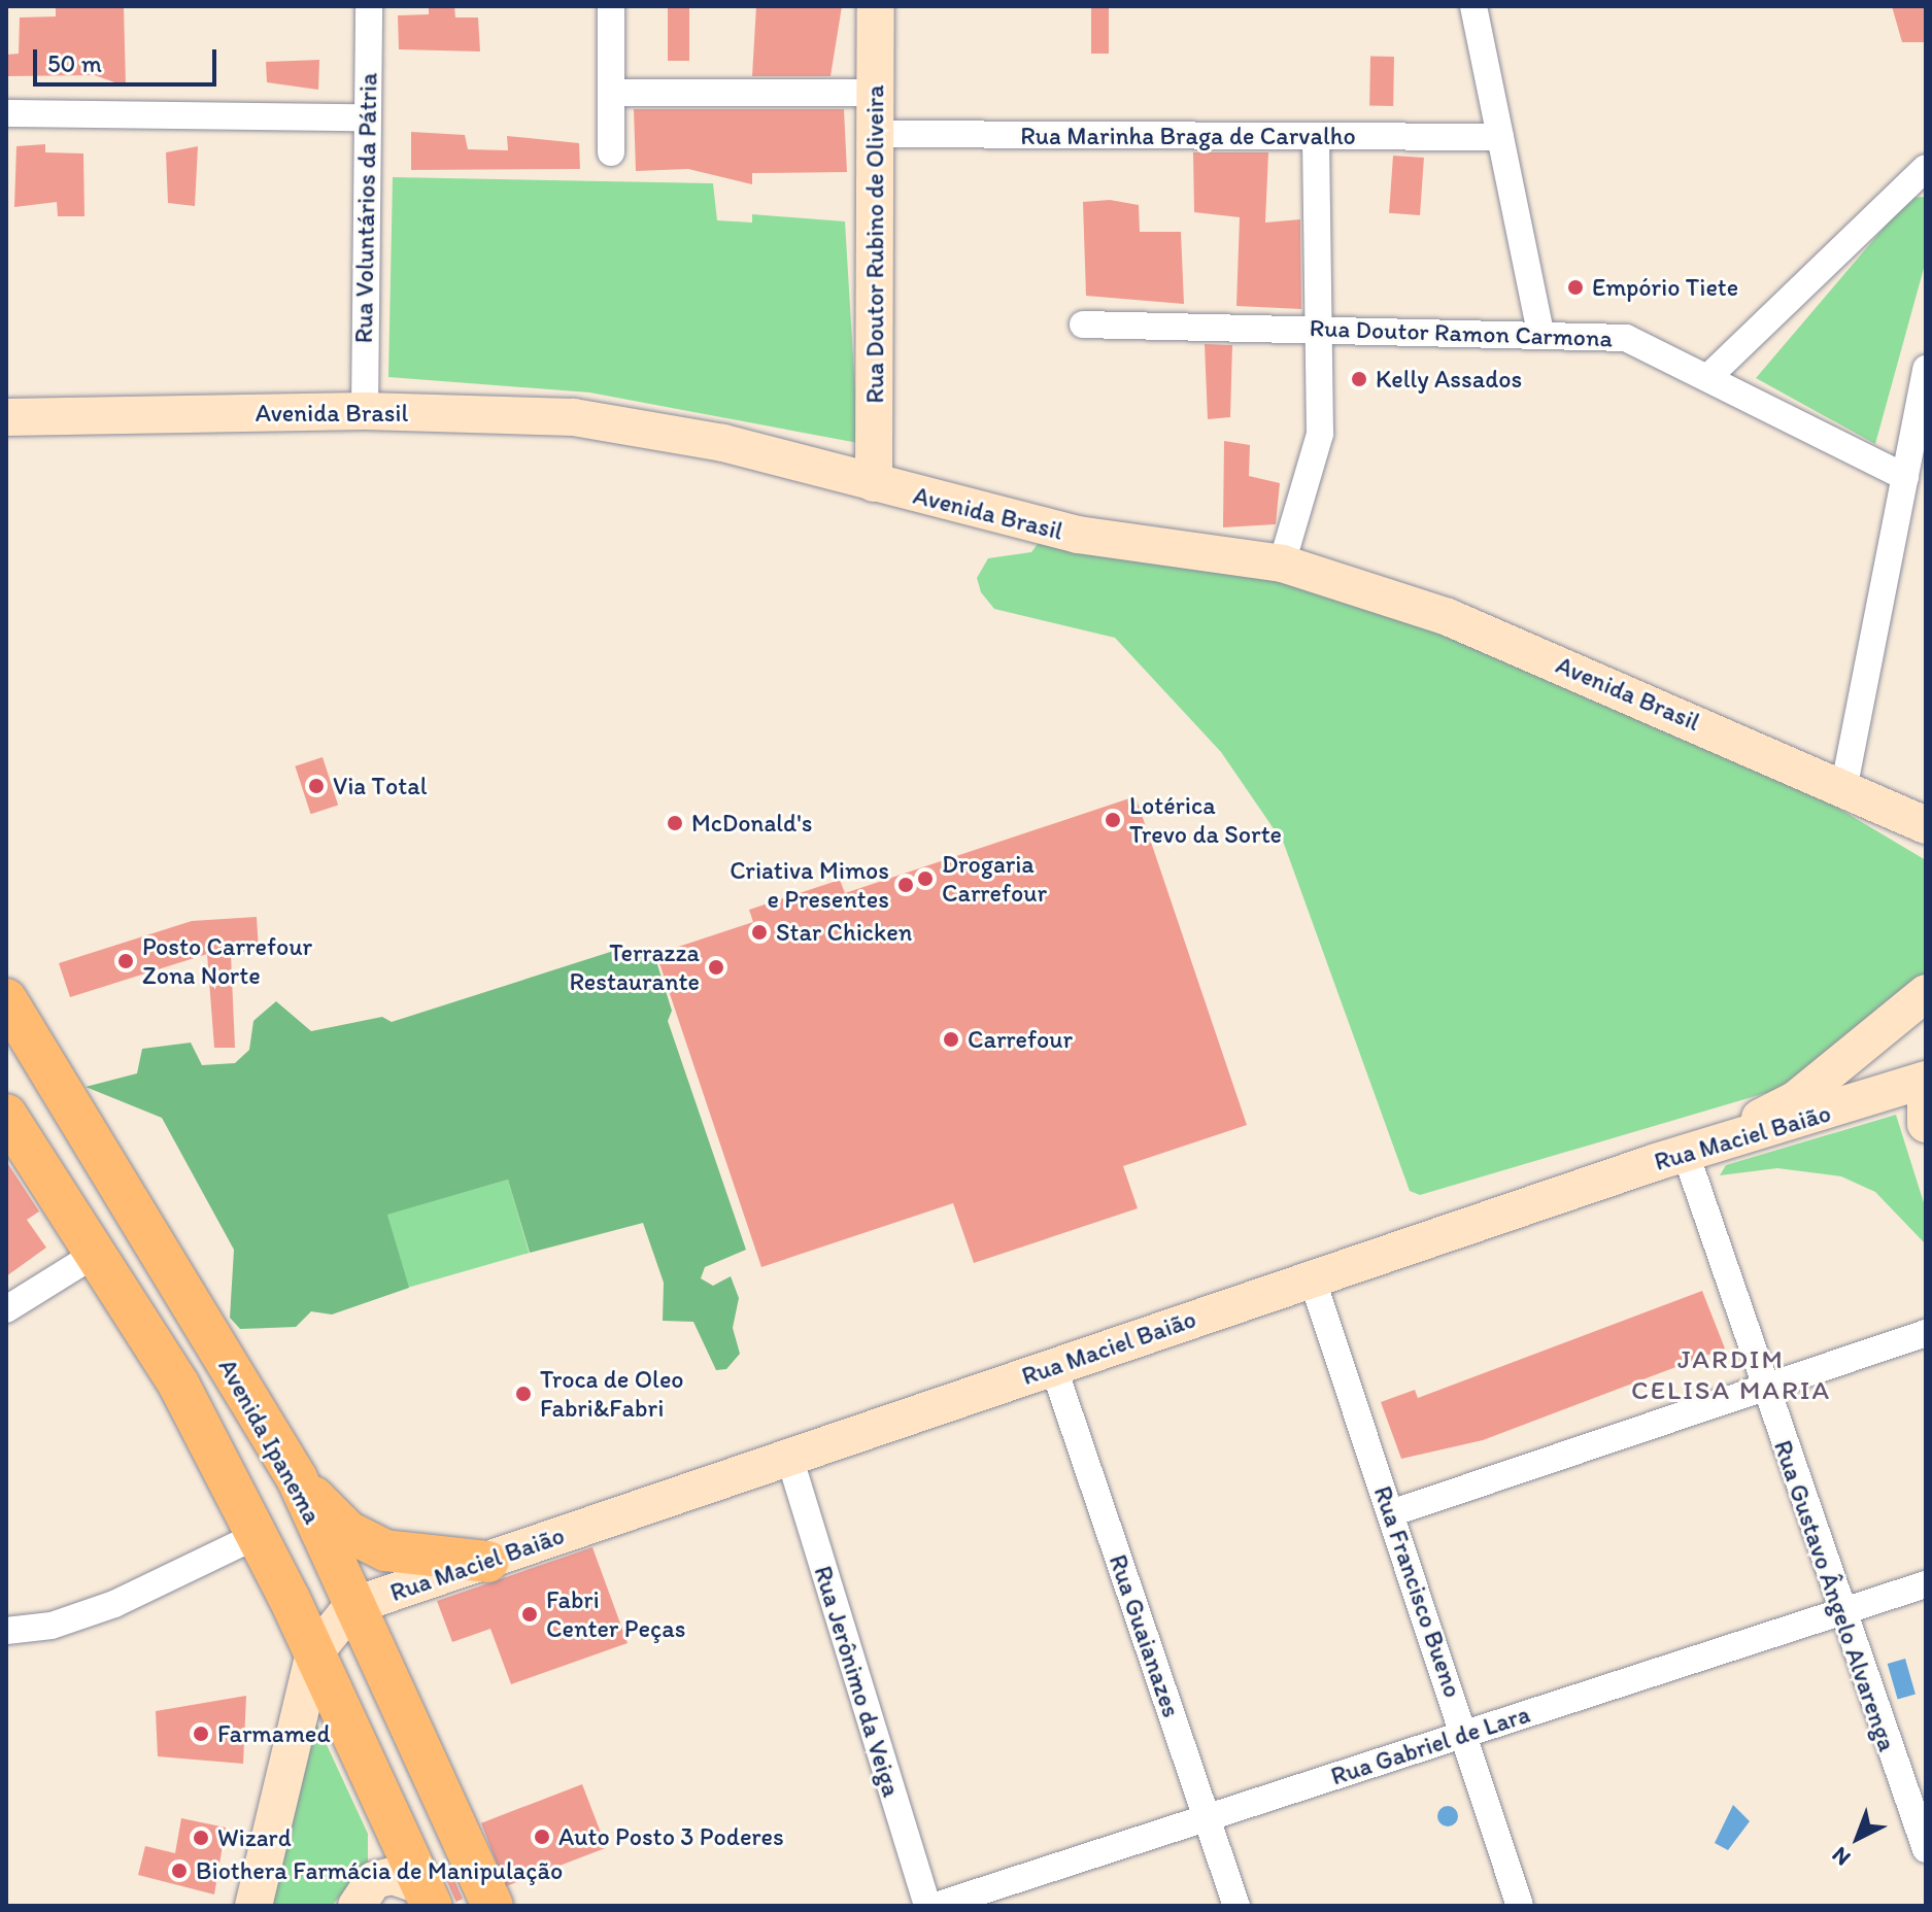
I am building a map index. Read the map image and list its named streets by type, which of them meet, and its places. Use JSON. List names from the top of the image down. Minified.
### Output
{"streets":{"main road":["Rua Doutor Rubino de Oliveira","Avenida Brasil","Rua Maciel Baião","Avenida Ipanema"],"street":["Rua Marinha Braga de Carvalho","Rua Voluntários da Pátria","Rua Doutor Ramon Carmona","Rua Francisco Bueno","Rua Gustavo Ângelo Alvarenga","Rua Guaianazes","Rua Jerônimo da Veiga","Rua Gabriel de Lara"]},"crossings":[["Rua Marinha Braga de Carvalho","Rua Doutor Rubino de Oliveira"],["Rua Voluntários da Pátria","Avenida Brasil"],["Rua Doutor Rubino de Oliveira","Avenida Brasil"],["Rua Maciel Baião","Avenida Ipanema"],["Rua Maciel Baião","Rua Francisco Bueno"],["Rua Maciel Baião","Rua Gustavo Ângelo Alvarenga"],["Rua Maciel Baião","Rua Guaianazes"],["Rua Maciel Baião","Rua Jerônimo da Veiga"],["Rua Francisco Bueno","Rua Gabriel de Lara"],["Rua Gustavo Ângelo Alvarenga","Rua Gabriel de Lara"],["Rua Guaianazes","Rua Gabriel de Lara"]],"districts":["JARDIM CELISA MARIA"],"places":["Empório Tiete","Kelly Assados","Via Total","Lotérica Trevo da Sorte","McDonald's","Drogaria Carrefour","Criativa Mimos e Presentes","Star Chicken","Posto Carrefour Zona Norte","Terrazza Restaurante","Carrefour","Troca de Oleo Fabri&Fabri","Fabri Center Peças","Farmamed","Auto Posto 3 Poderes","Wizard","Biothera Farmácia de Manipulação"],"scale_bar":"50 m","north":"bottom left"}
